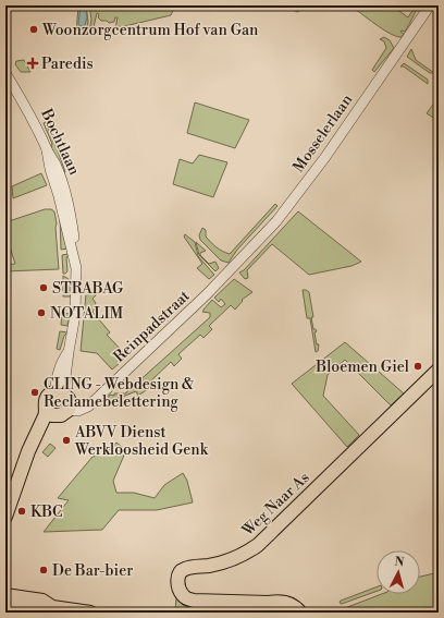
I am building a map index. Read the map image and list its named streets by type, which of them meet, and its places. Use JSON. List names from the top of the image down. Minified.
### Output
{"streets":{"main road":["Bochtlaan","Weg Naar As"],"street":["Mosselerlaan","Reinpadstraat"]},"crossings":[["Mosselerlaan","Reinpadstraat"],["Bochtlaan","Reinpadstraat"]],"places":{"other":["Woonzorgcentrum Hof van Gan","STRABAG","NOTALIM","Bloemen Giel","CLING - Webdesign & Reclamebelettering","ABVV Dienst Werkloosheid Genk","KBC","De Bar-bier"],"health":["Paredis"]},"north":"top"}
